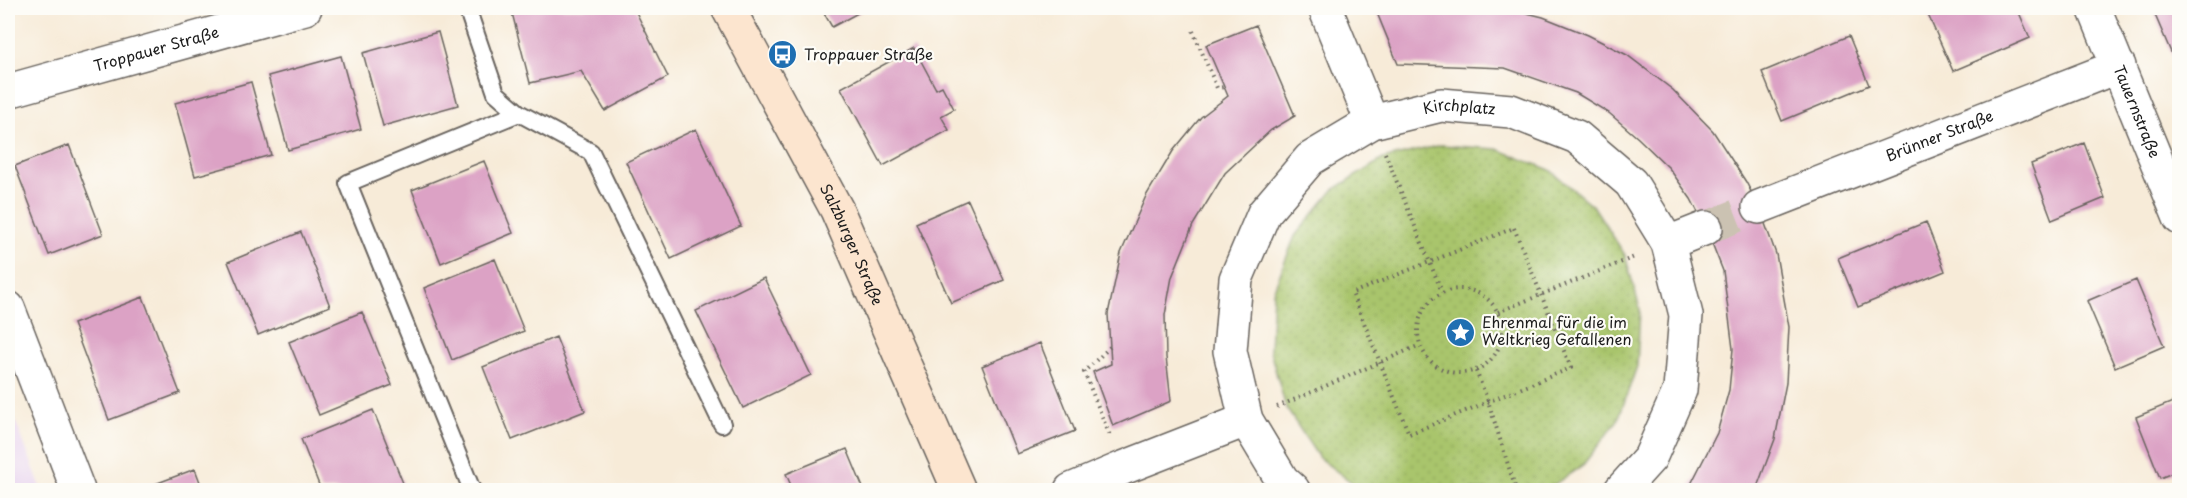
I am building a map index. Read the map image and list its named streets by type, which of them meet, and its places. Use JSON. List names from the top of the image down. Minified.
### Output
{"streets":{"street":["Troppauer Straße","Kirchplatz","Tauernstraße","Brünner Straße","Salzburger Straße"]},"crossings":[["Tauernstraße","Brünner Straße"]],"places":{"bus stop":["Troppauer Straße"],"place":["Ehrenmal für die im Weltkrieg Gefallenen"]}}
